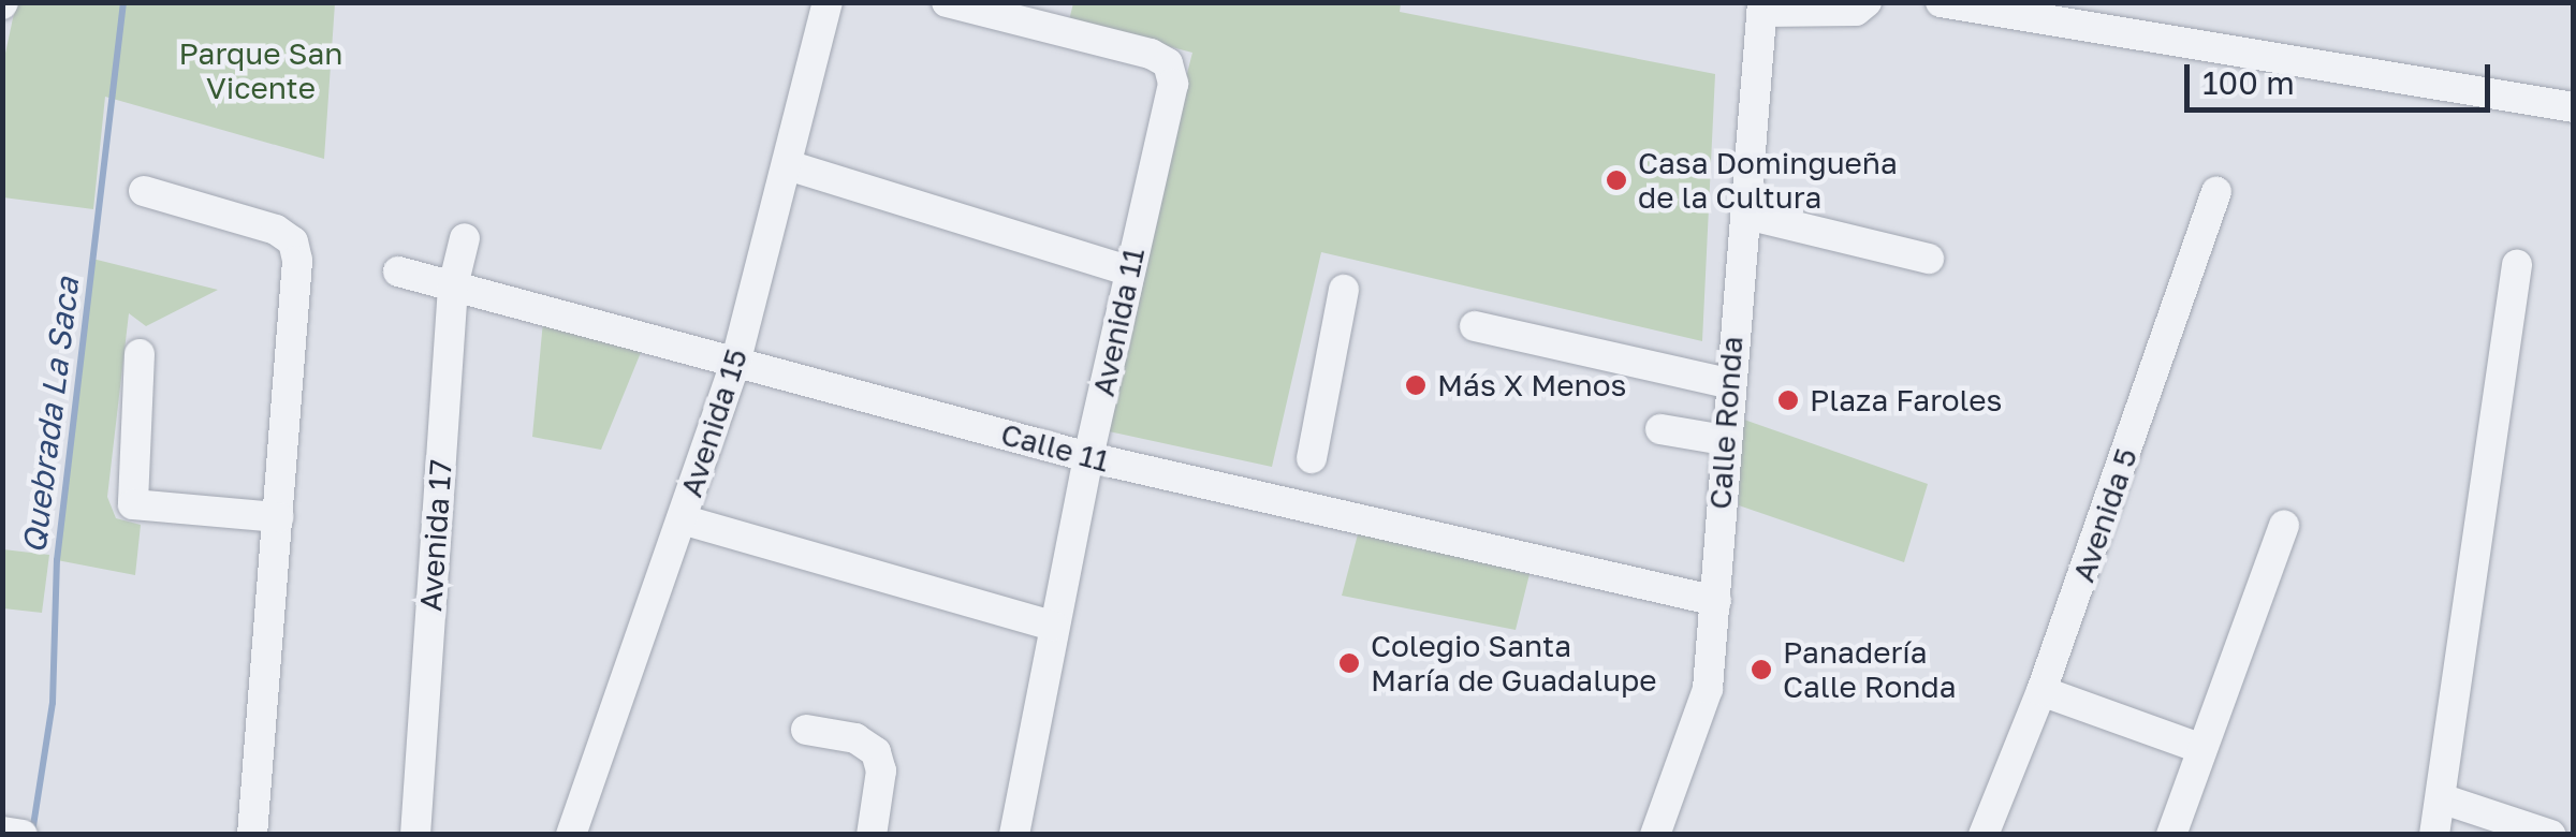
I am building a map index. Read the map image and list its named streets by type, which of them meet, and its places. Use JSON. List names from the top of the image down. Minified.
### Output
{"streets":{"street":["Avenida 11","Avenida 15","Calle Ronda","Calle 11","Avenida 5","Avenida 17"]},"crossings":[["Avenida 11","Calle 11"],["Avenida 15","Calle 11"],["Calle Ronda","Calle 11"],["Calle 11","Avenida 17"]],"water":["Quebrada La Saca"],"parks":["Parque San Vicente"],"places":["Casa Domingueña de la Cultura","Más X Menos","Plaza Faroles","Colegio Santa María de Guadalupe","Panadería Calle Ronda"],"scale_bar":"100 m"}
